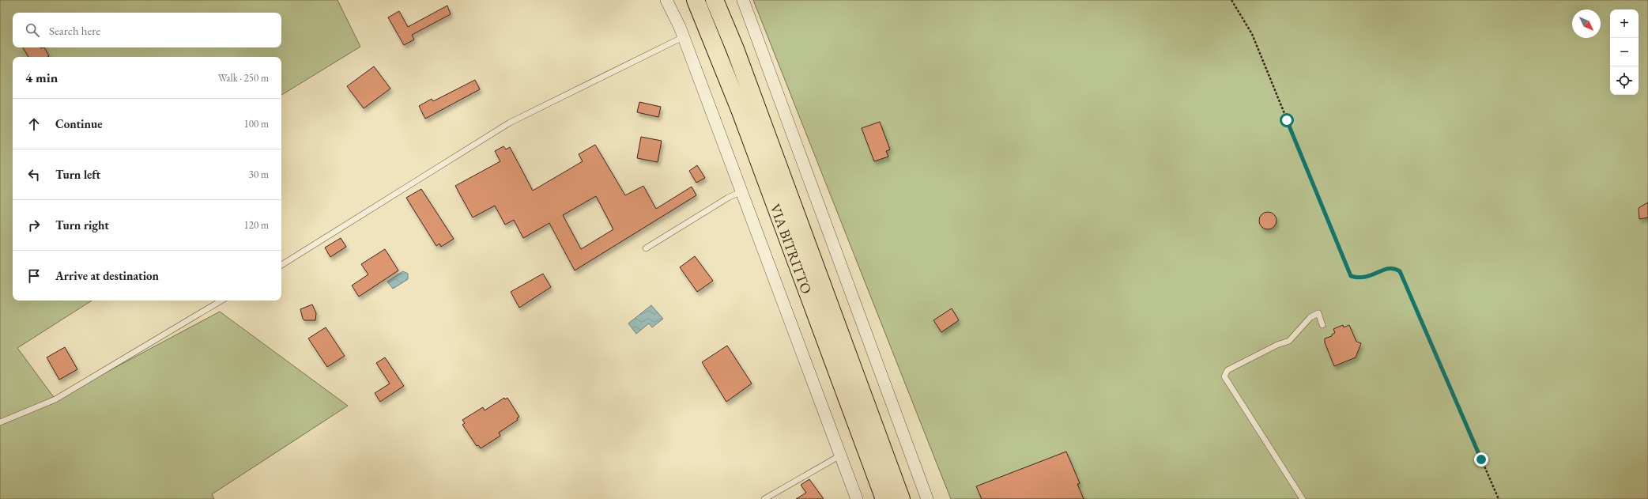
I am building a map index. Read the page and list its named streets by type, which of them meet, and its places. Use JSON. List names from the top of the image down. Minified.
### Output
{"streets":{"highway":["VIA BITRITTO"]},"north":"bottom right","page":{"map_buttons":["+","−"],"search":"Search here","heading":["4 min","Walk · 250 m"],"list":[["Continue","100 m"],["Turn left","30 m"],["Turn right","120 m"],"Arrive at destination"]}}
